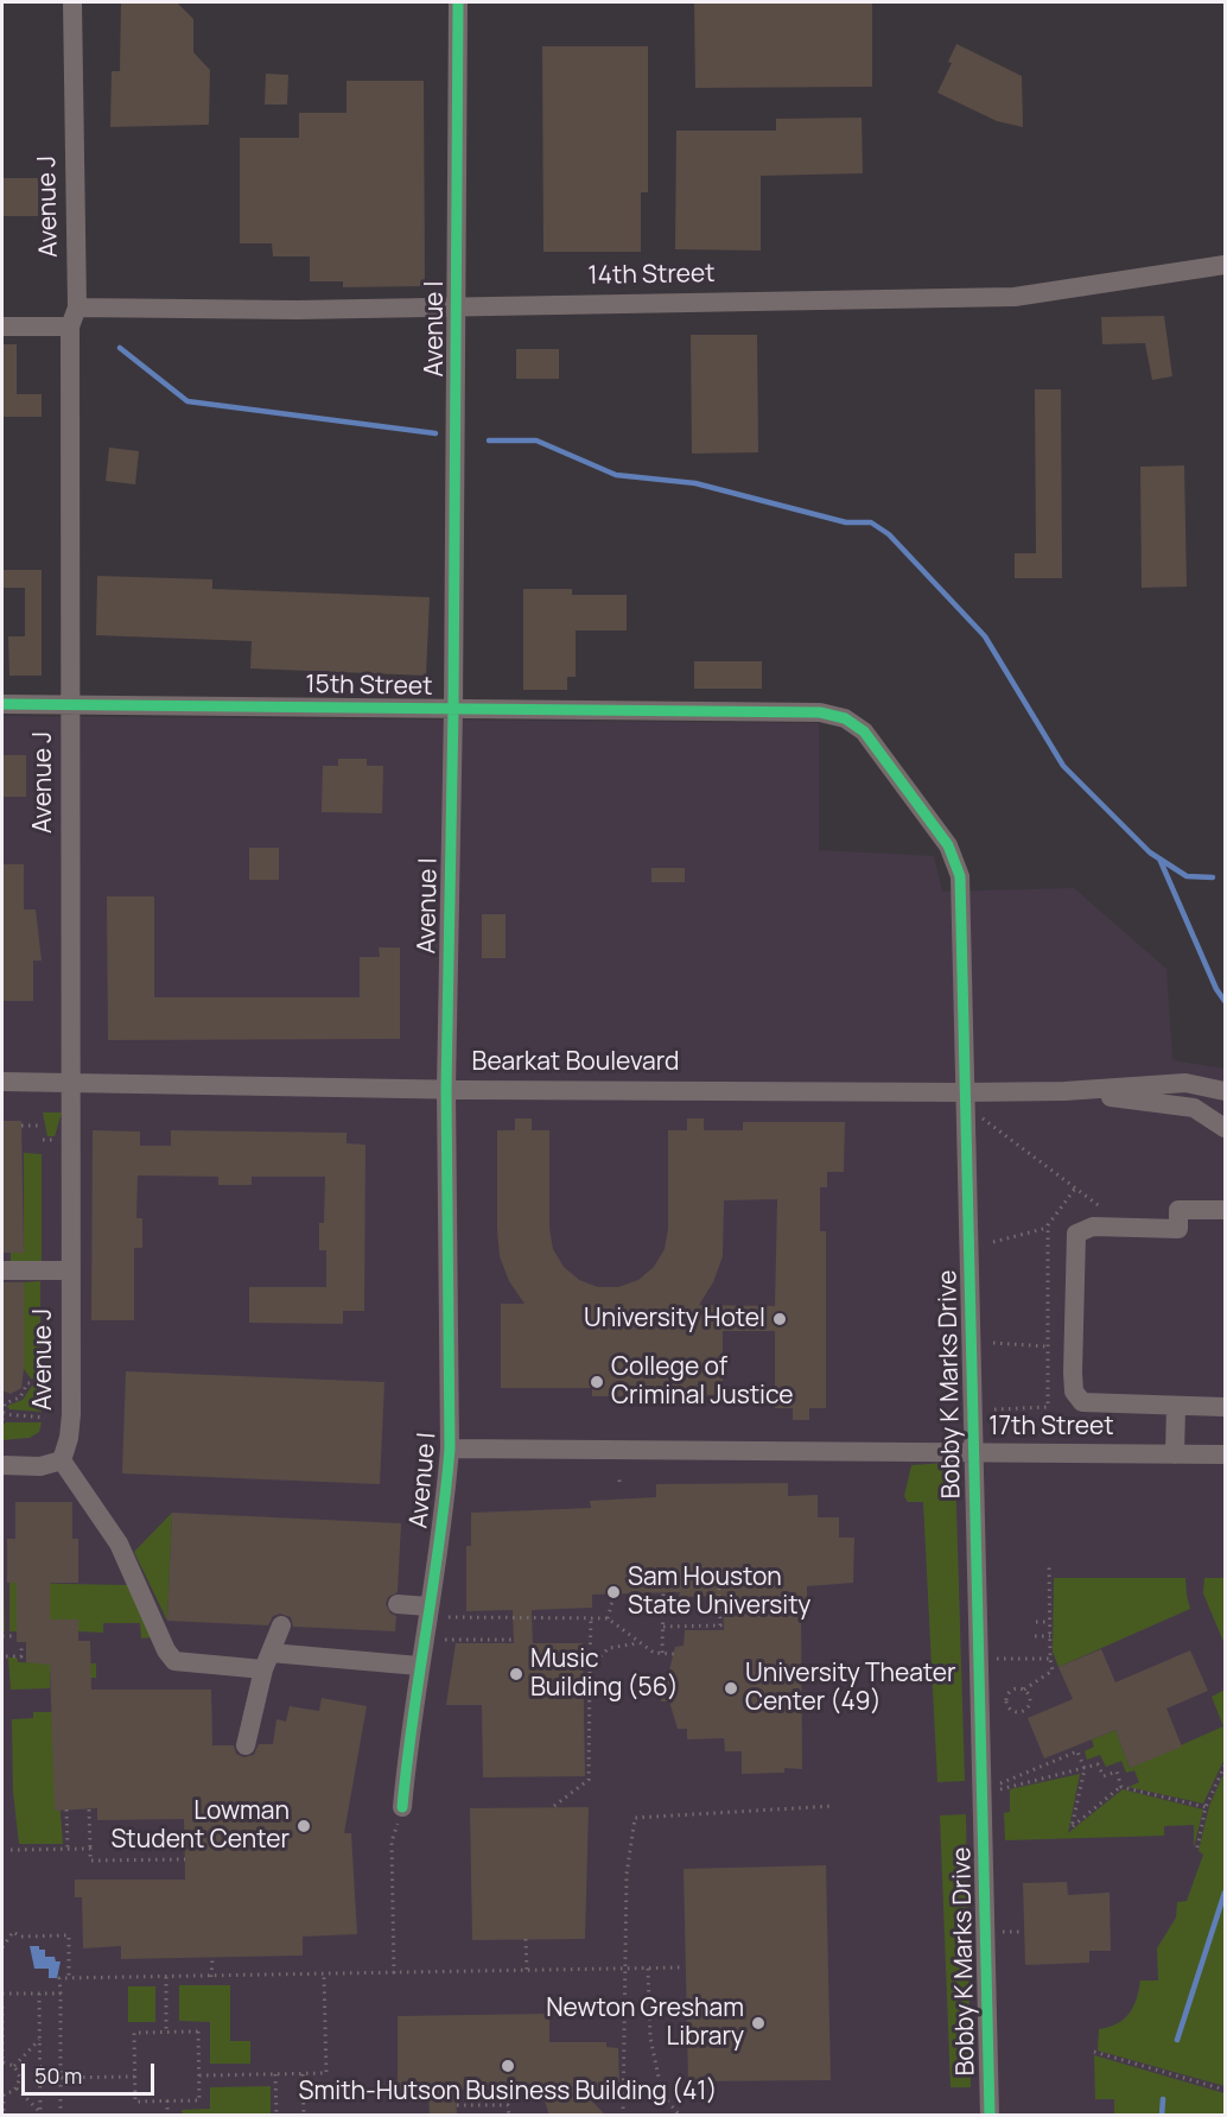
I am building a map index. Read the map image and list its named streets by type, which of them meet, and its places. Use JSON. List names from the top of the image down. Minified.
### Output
{"streets":{"street":["Avenue J","14th Street","Avenue I","15th Street","Bearkat Boulevard","Bobby K Marks Drive","17th Street"]},"crossings":[["Avenue J","14th Street"],["Avenue J","15th Street"],["Avenue J","Bearkat Boulevard"],["14th Street","Avenue I"],["Avenue I","15th Street"],["Avenue I","Bearkat Boulevard"],["Avenue I","17th Street"],["15th Street","Bobby K Marks Drive"],["Bearkat Boulevard","Bobby K Marks Drive"],["Bobby K Marks Drive","17th Street"]],"places":["University Hotel","College of Criminal Justice","Sam Houston State University","Music Building (56)","University Theater Center (49)","Lowman Student Center","Newton Gresham Library","Smith-Hutson Business Building (41)"],"scale_bar":"50 m"}
